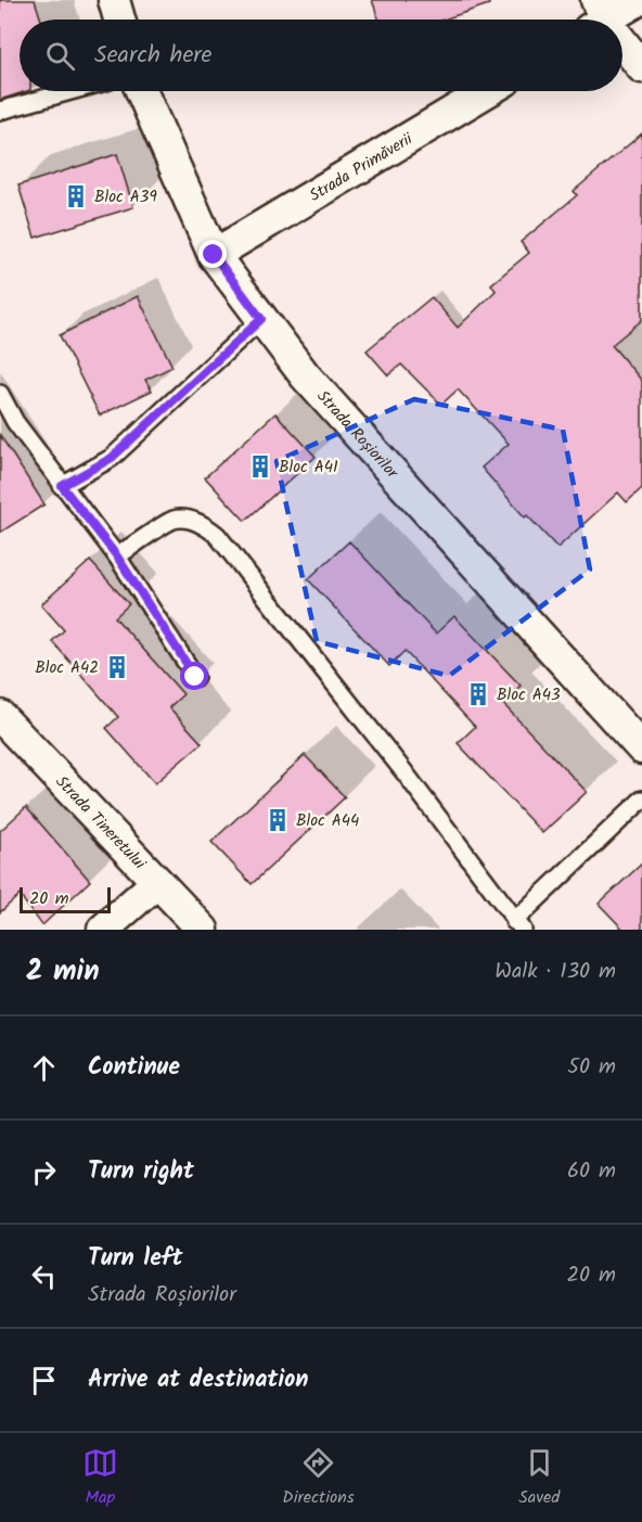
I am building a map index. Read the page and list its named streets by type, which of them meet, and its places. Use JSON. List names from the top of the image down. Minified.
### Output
{"streets":{"street":["Strada Primăverii","Strada Roșiorilor","Strada Tineretului"]},"crossings":[["Strada Primăverii","Strada Roșiorilor"]],"places":{"building":["Bloc A39","Bloc A41","Bloc A42","Bloc A43","Bloc A44"]},"scale_bar":"20 m","page":{"search":"Search here","scale":"20 m","heading":["2 min","Walk · 130 m"],"list":[["Continue","50 m"],["Turn right","60 m"],["Turn left","Strada Roșiorilor","20 m"],"Arrive at destination"],"nav":["Map","Directions","Saved"]}}
